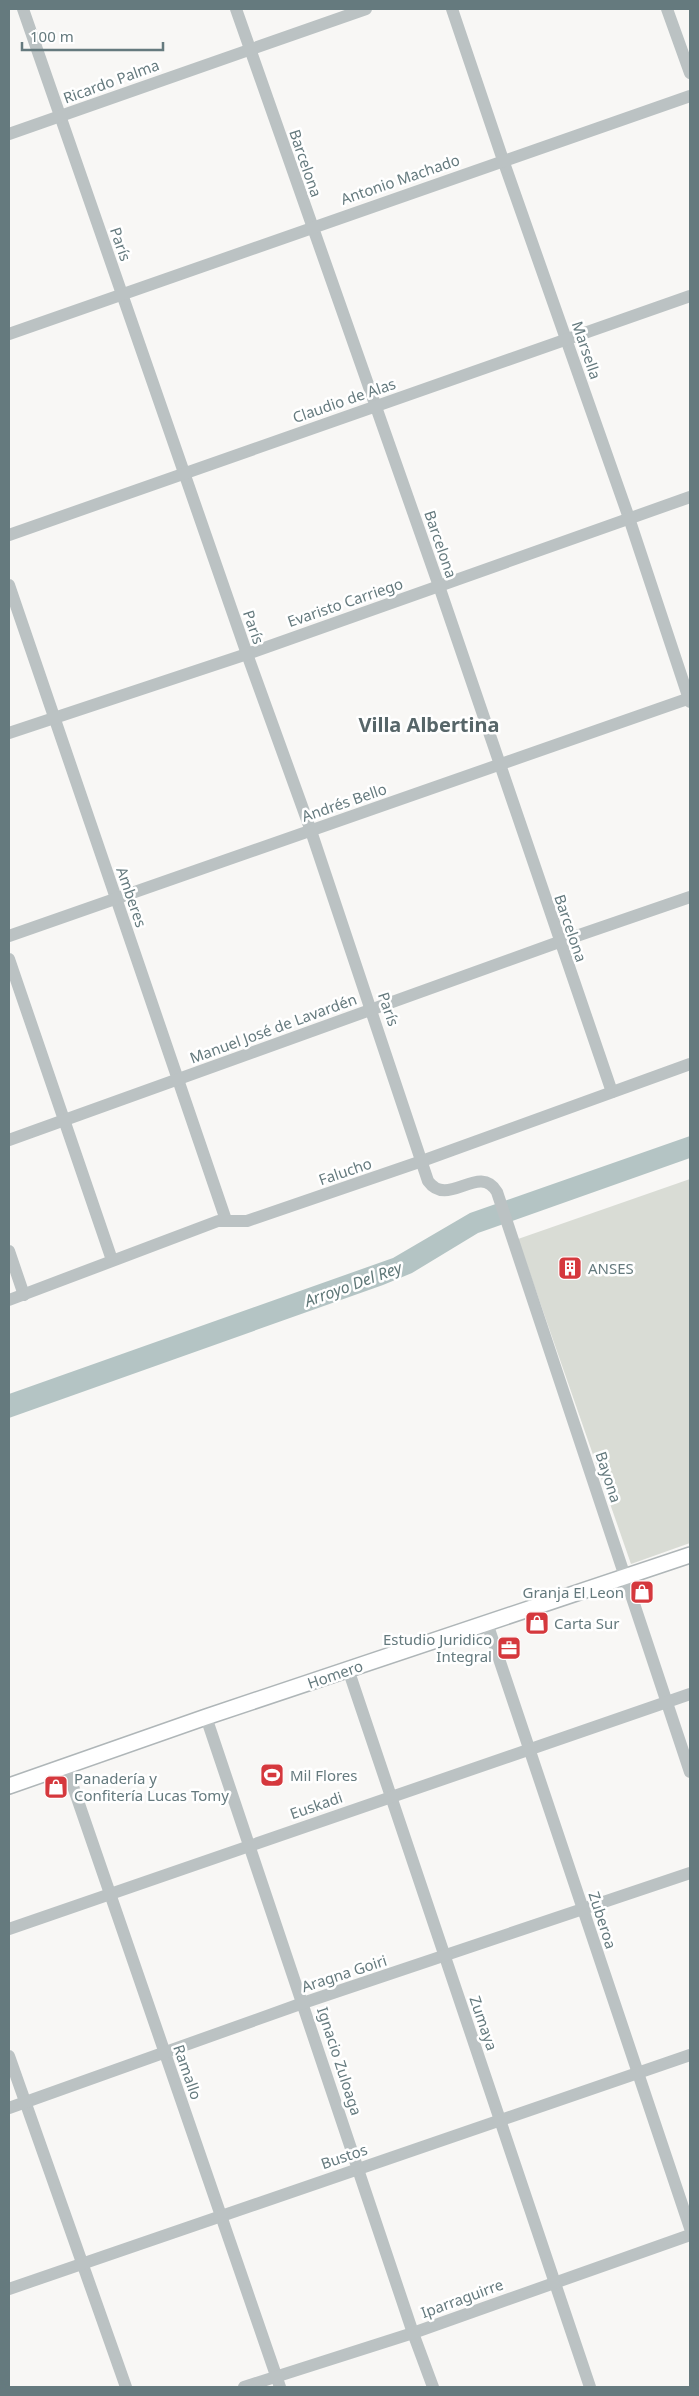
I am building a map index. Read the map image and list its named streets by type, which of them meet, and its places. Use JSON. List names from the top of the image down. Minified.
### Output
{"streets":{"main road":["Homero"],"street":["Ricardo Palma","Barcelona","Antonio Machado","París","Marsella","Claudio de Alas","Evaristo Carriego","Andrés Bello","Amberes","Manuel José de Lavardén","Falucho","Bayona","Euskadi","Zuberoa","Aragna Goiri","Zumaya","Ignacio Zuloaga","Ramallo","Bustos","Iparraguirre"]},"crossings":[["Ricardo Palma","Barcelona"],["Ricardo Palma","París"],["Barcelona","Antonio Machado"],["Barcelona","Claudio de Alas"],["Barcelona","Evaristo Carriego"],["Barcelona","Andrés Bello"],["Barcelona","Manuel José de Lavardén"],["Barcelona","Falucho"],["Antonio Machado","París"],["Antonio Machado","Marsella"],["París","Claudio de Alas"],["París","Evaristo Carriego"],["París","Andrés Bello"],["París","Manuel José de Lavardén"],["París","Falucho"],["París","Bayona"],["Marsella","Claudio de Alas"],["Marsella","Evaristo Carriego"],["Marsella","Andrés Bello"],["Evaristo Carriego","Amberes"],["Andrés Bello","Amberes"],["Amberes","Manuel José de Lavardén"],["Amberes","Falucho"],["Bayona","Homero"],["Bayona","Euskadi"],["Homero","Zuberoa"],["Homero","Zumaya"],["Homero","Ignacio Zuloaga"],["Homero","Ramallo"],["Euskadi","Zuberoa"],["Euskadi","Zumaya"],["Euskadi","Ignacio Zuloaga"],["Euskadi","Ramallo"],["Zuberoa","Aragna Goiri"],["Zuberoa","Bustos"],["Aragna Goiri","Zumaya"],["Aragna Goiri","Ignacio Zuloaga"],["Aragna Goiri","Ramallo"],["Zumaya","Bustos"],["Zumaya","Iparraguirre"],["Ignacio Zuloaga","Bustos"],["Ignacio Zuloaga","Iparraguirre"],["Ramallo","Bustos"],["Ramallo","Iparraguirre"]],"districts":["Villa Albertina"],"water":["Arroyo Del Rey"],"places":{"building":["ANSES"],"shop":["Granja El Leon","Carta Sur","Panadería y Confitería Lucas Tomy"],"office":["Estudio Juridico Integral"],"sports":["Mil Flores"]},"scale_bar":"100 m"}
